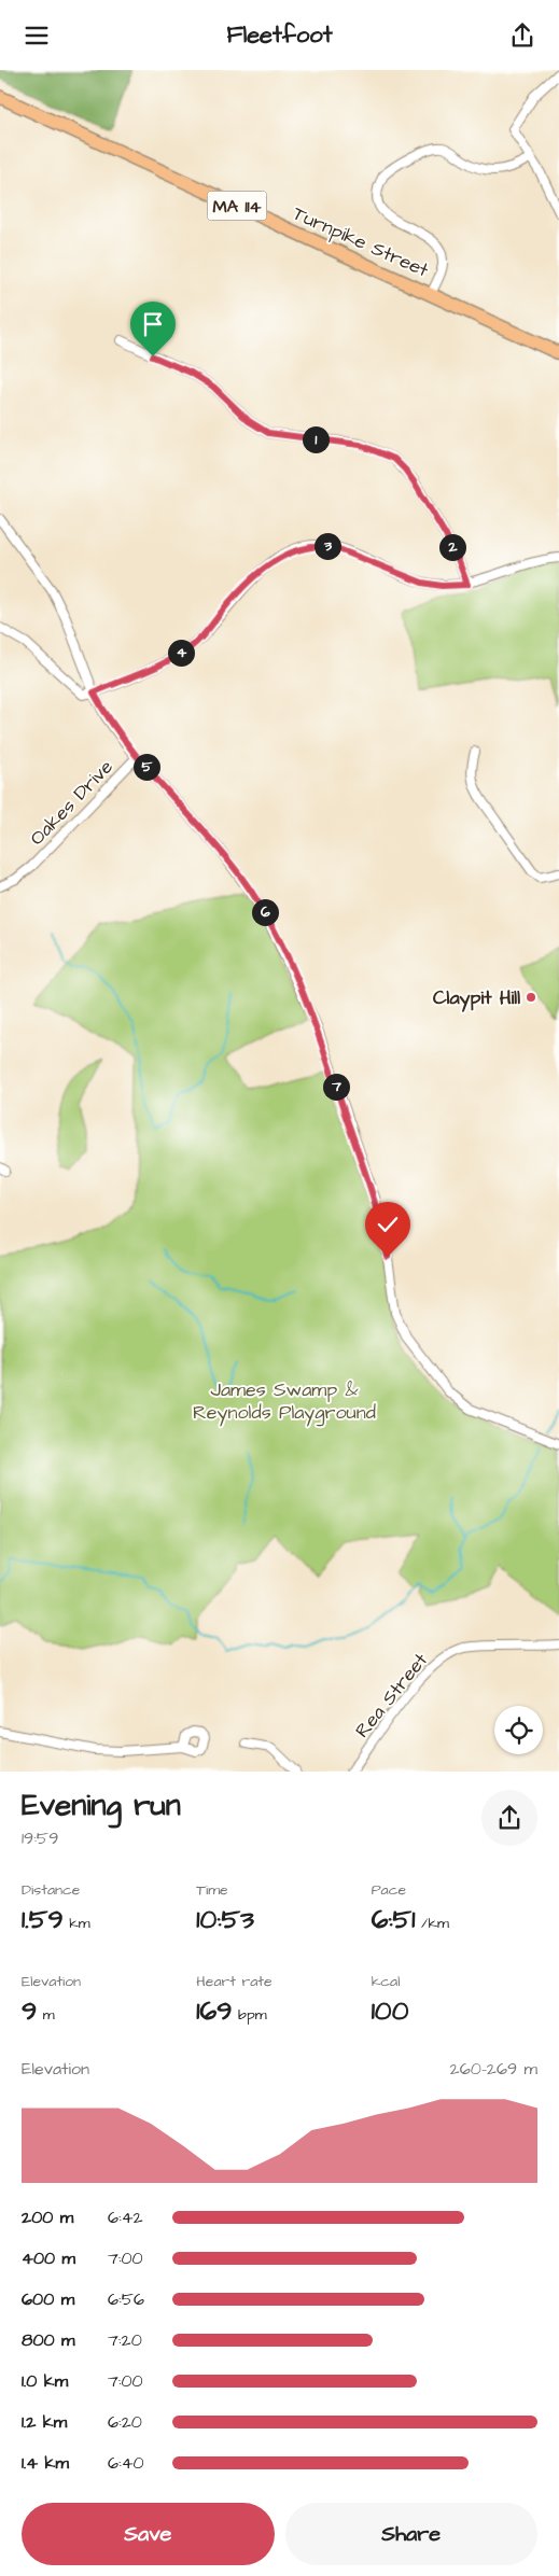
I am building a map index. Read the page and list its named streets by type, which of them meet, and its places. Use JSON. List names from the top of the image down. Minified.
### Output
{"streets":{"highway":["MA 114","Turnpike Street"],"street":["Oakes Drive","Rea Street"]},"parks":["James Swamp & Reynolds Playground"],"places":["Claypit Hill"],"page":{"header":"Fleetfoot","pins":["1","3","2","4","5","6","7"],"heading":["Evening run","19:59"],"stats":[["Distance","1.59 km"],["Time","10:53"],["Pace","6:51 /km"],["Elevation","9 m"],["Heart rate","169 bpm"],["kcal","100"]],"chart":["Elevation","260–269 m"],"list":[{"name":"200 m","note":"6:42"},{"name":"400 m","note":"7:00"},{"name":"600 m","note":"6:56"},{"name":"800 m","note":"7:20"},{"name":"1.0 km","note":"7:00"},{"name":"1.2 km","note":"6:20"},{"name":"1.4 km","note":"6:40"}],"buttons":["Save","Share"]}}
